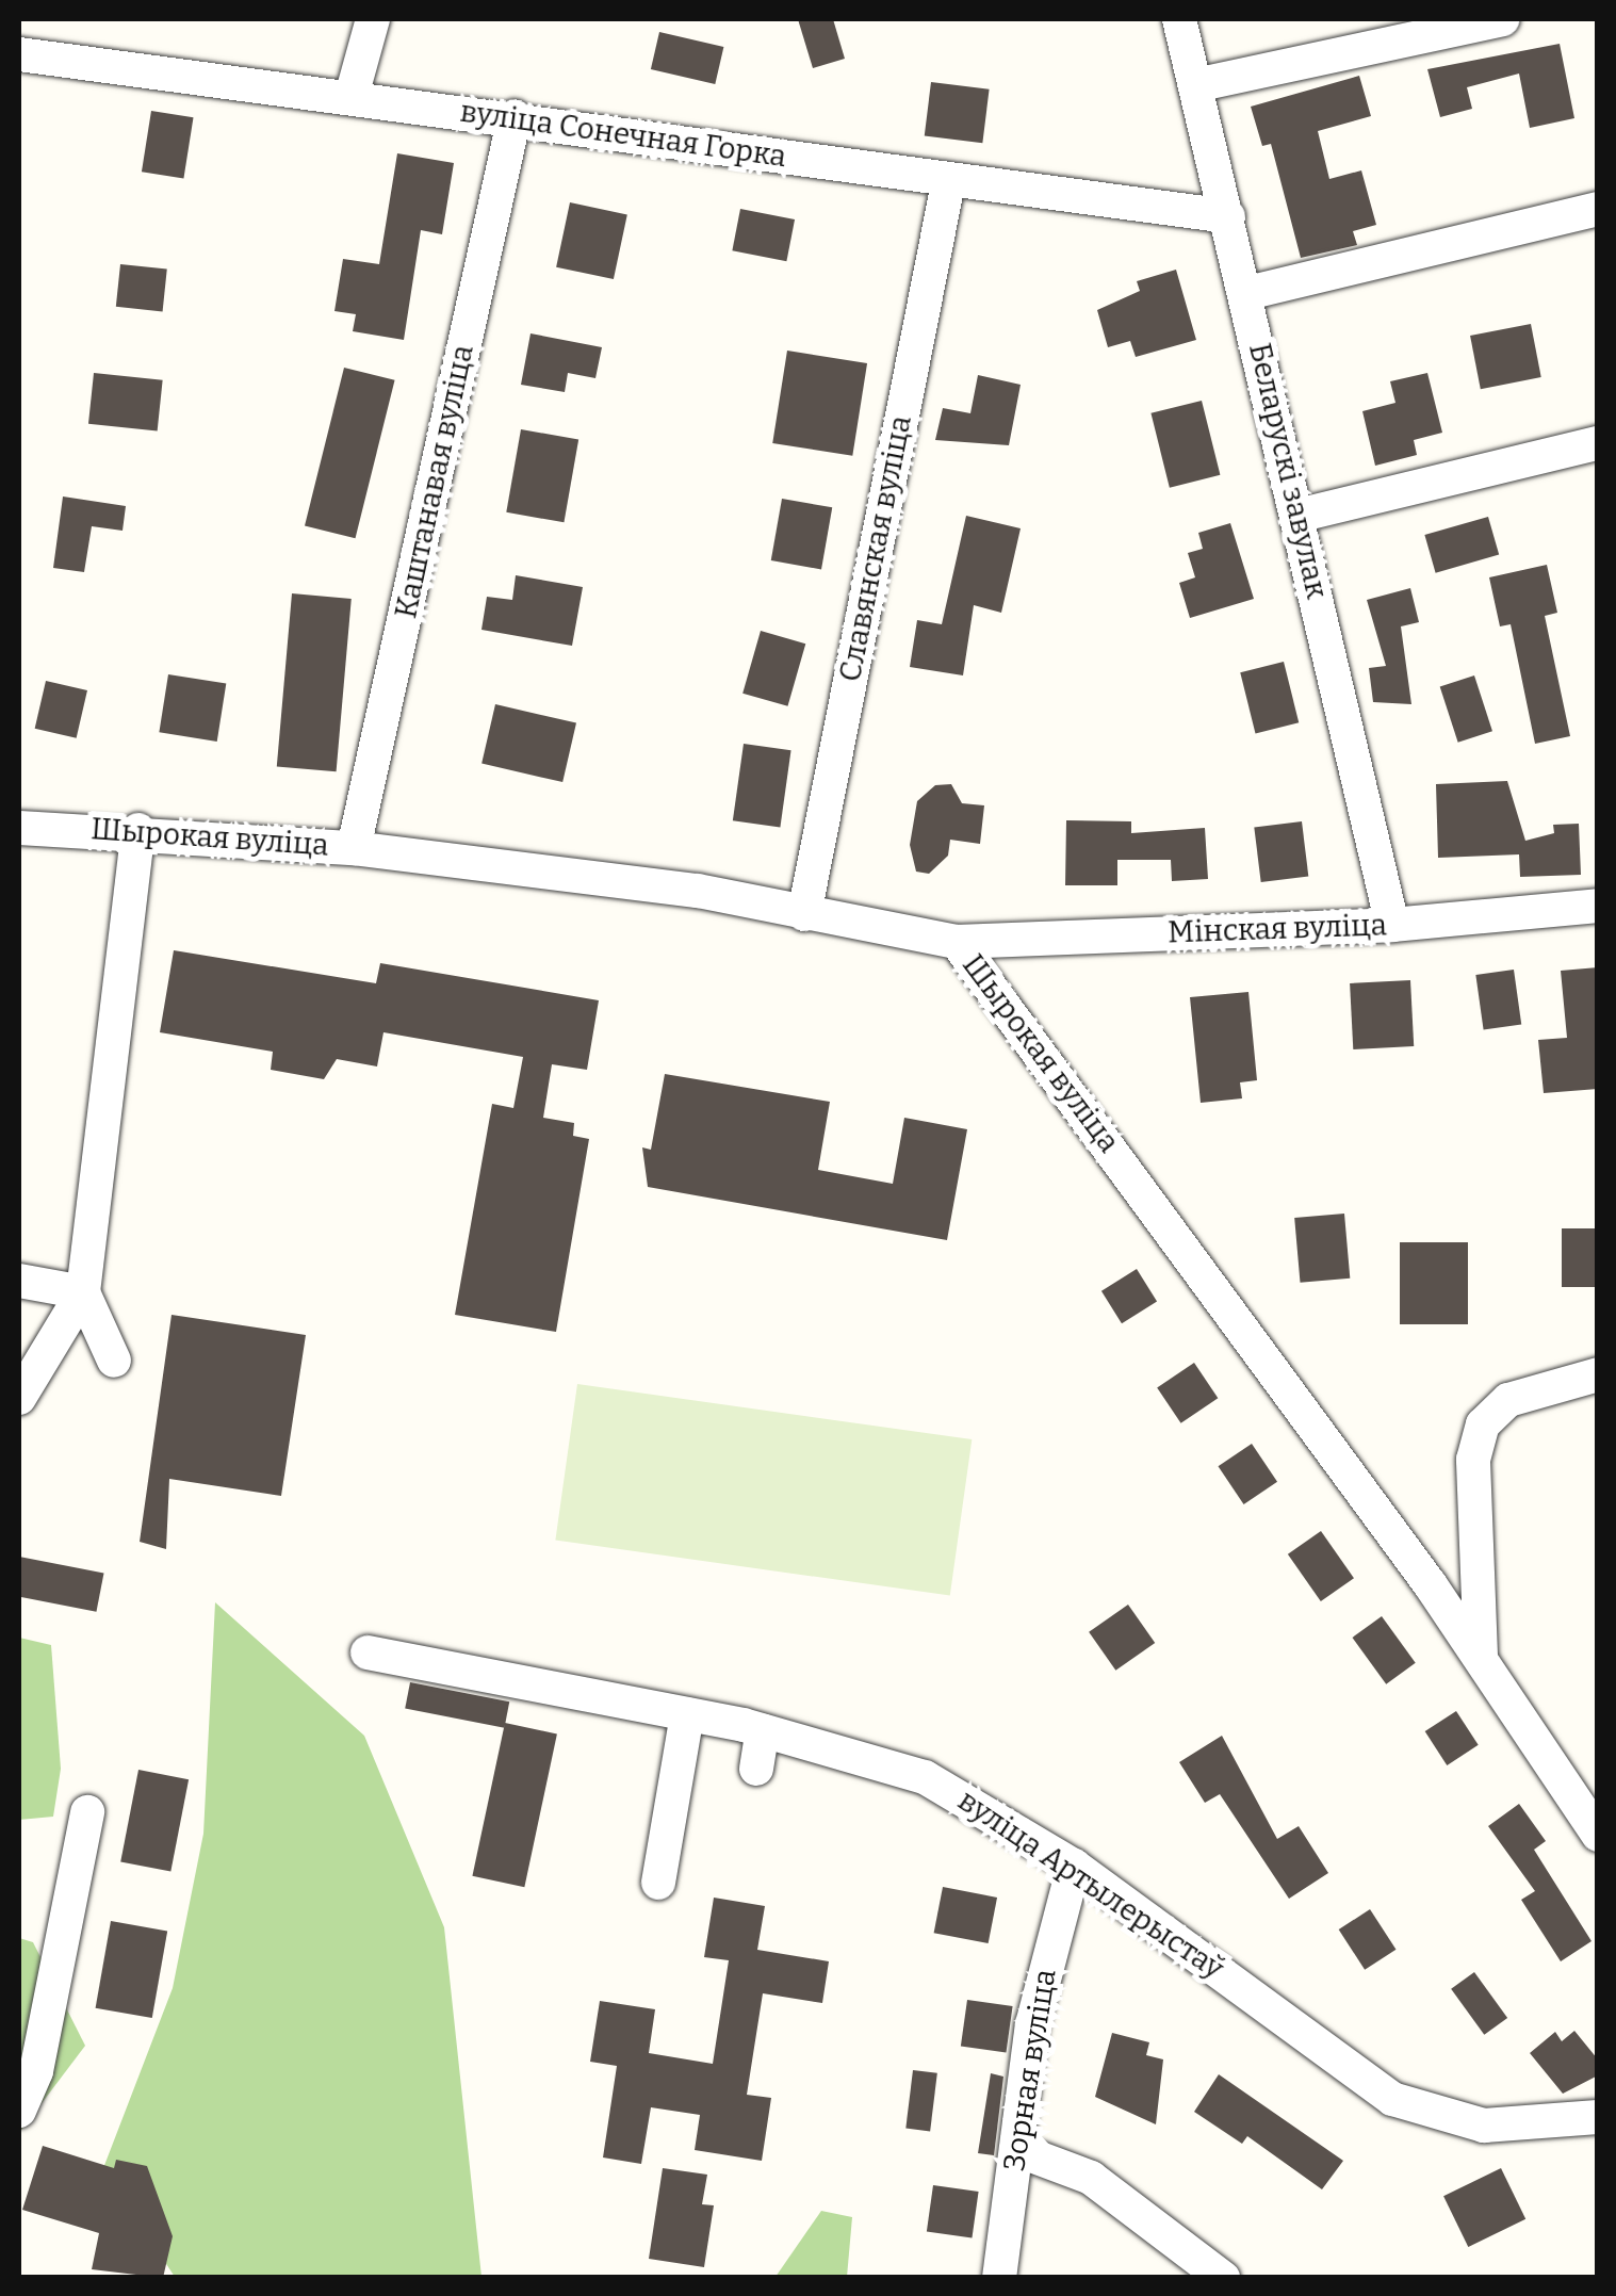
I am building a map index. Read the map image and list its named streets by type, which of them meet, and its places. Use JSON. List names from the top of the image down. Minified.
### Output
{"streets":{"street":["вуліца Сонечная Горка","Беларускі завулак","Каштанавая вуліца","Славянская вуліца","Шырокая вуліца","Мінская вуліца","вуліца Артылерыстаў","Зорная вуліца"]},"crossings":[["вуліца Сонечная Горка","Беларускі завулак"],["вуліца Сонечная Горка","Каштанавая вуліца"],["вуліца Сонечная Горка","Славянская вуліца"],["Беларускі завулак","Мінская вуліца"],["Каштанавая вуліца","Шырокая вуліца"],["Славянская вуліца","Шырокая вуліца"],["Шырокая вуліца","Мінская вуліца"],["вуліца Артылерыстаў","Зорная вуліца"]]}
